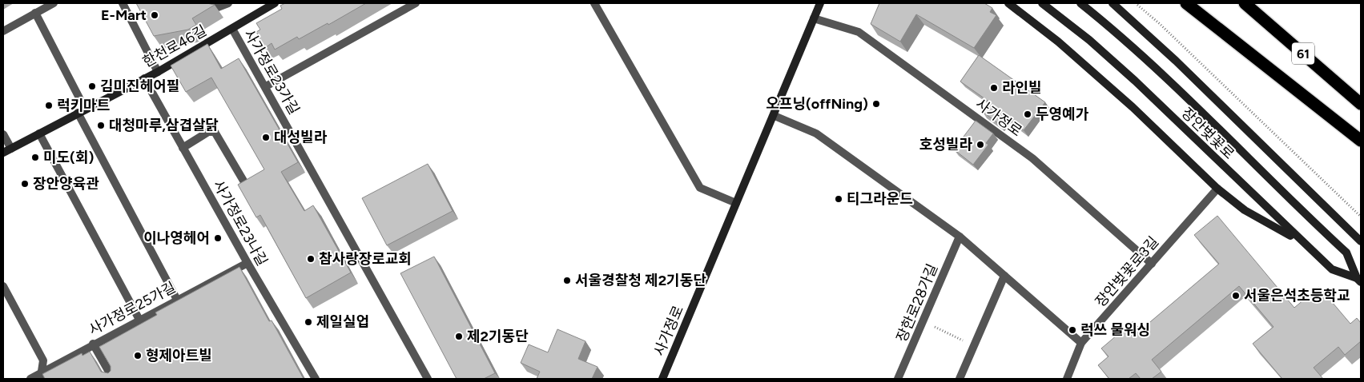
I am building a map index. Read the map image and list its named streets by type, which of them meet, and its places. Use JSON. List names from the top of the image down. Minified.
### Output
{"streets":{"highway":["61"],"main road":["한천로46길","사가정로","장안벚꽃로"],"street":["사가정로23가길","사가정로23나길","장안벚꽃로3길","장한로28가길","사가정로25가길"]},"crossings":[["한천로46길","사가정로23가길"],["한천로46길","사가정로23나길"],["사가정로","장안벚꽃로3길"],["사가정로23나길","사가정로25가길"]],"places":["E-Mart","김미진헤어필","라인빌","오프닝(offNing)","럭키마트","두영예가","대청마루,삼겹살닭","대성빌라","호성빌라","미도(회)","장안양육관","티그라운드","이나영헤어","참사랑장로교회","서울경찰청 제2기동단","서울은석초등학교","제일실업","럭쓰 물워싱","제2기동단","형제아트빌"]}
